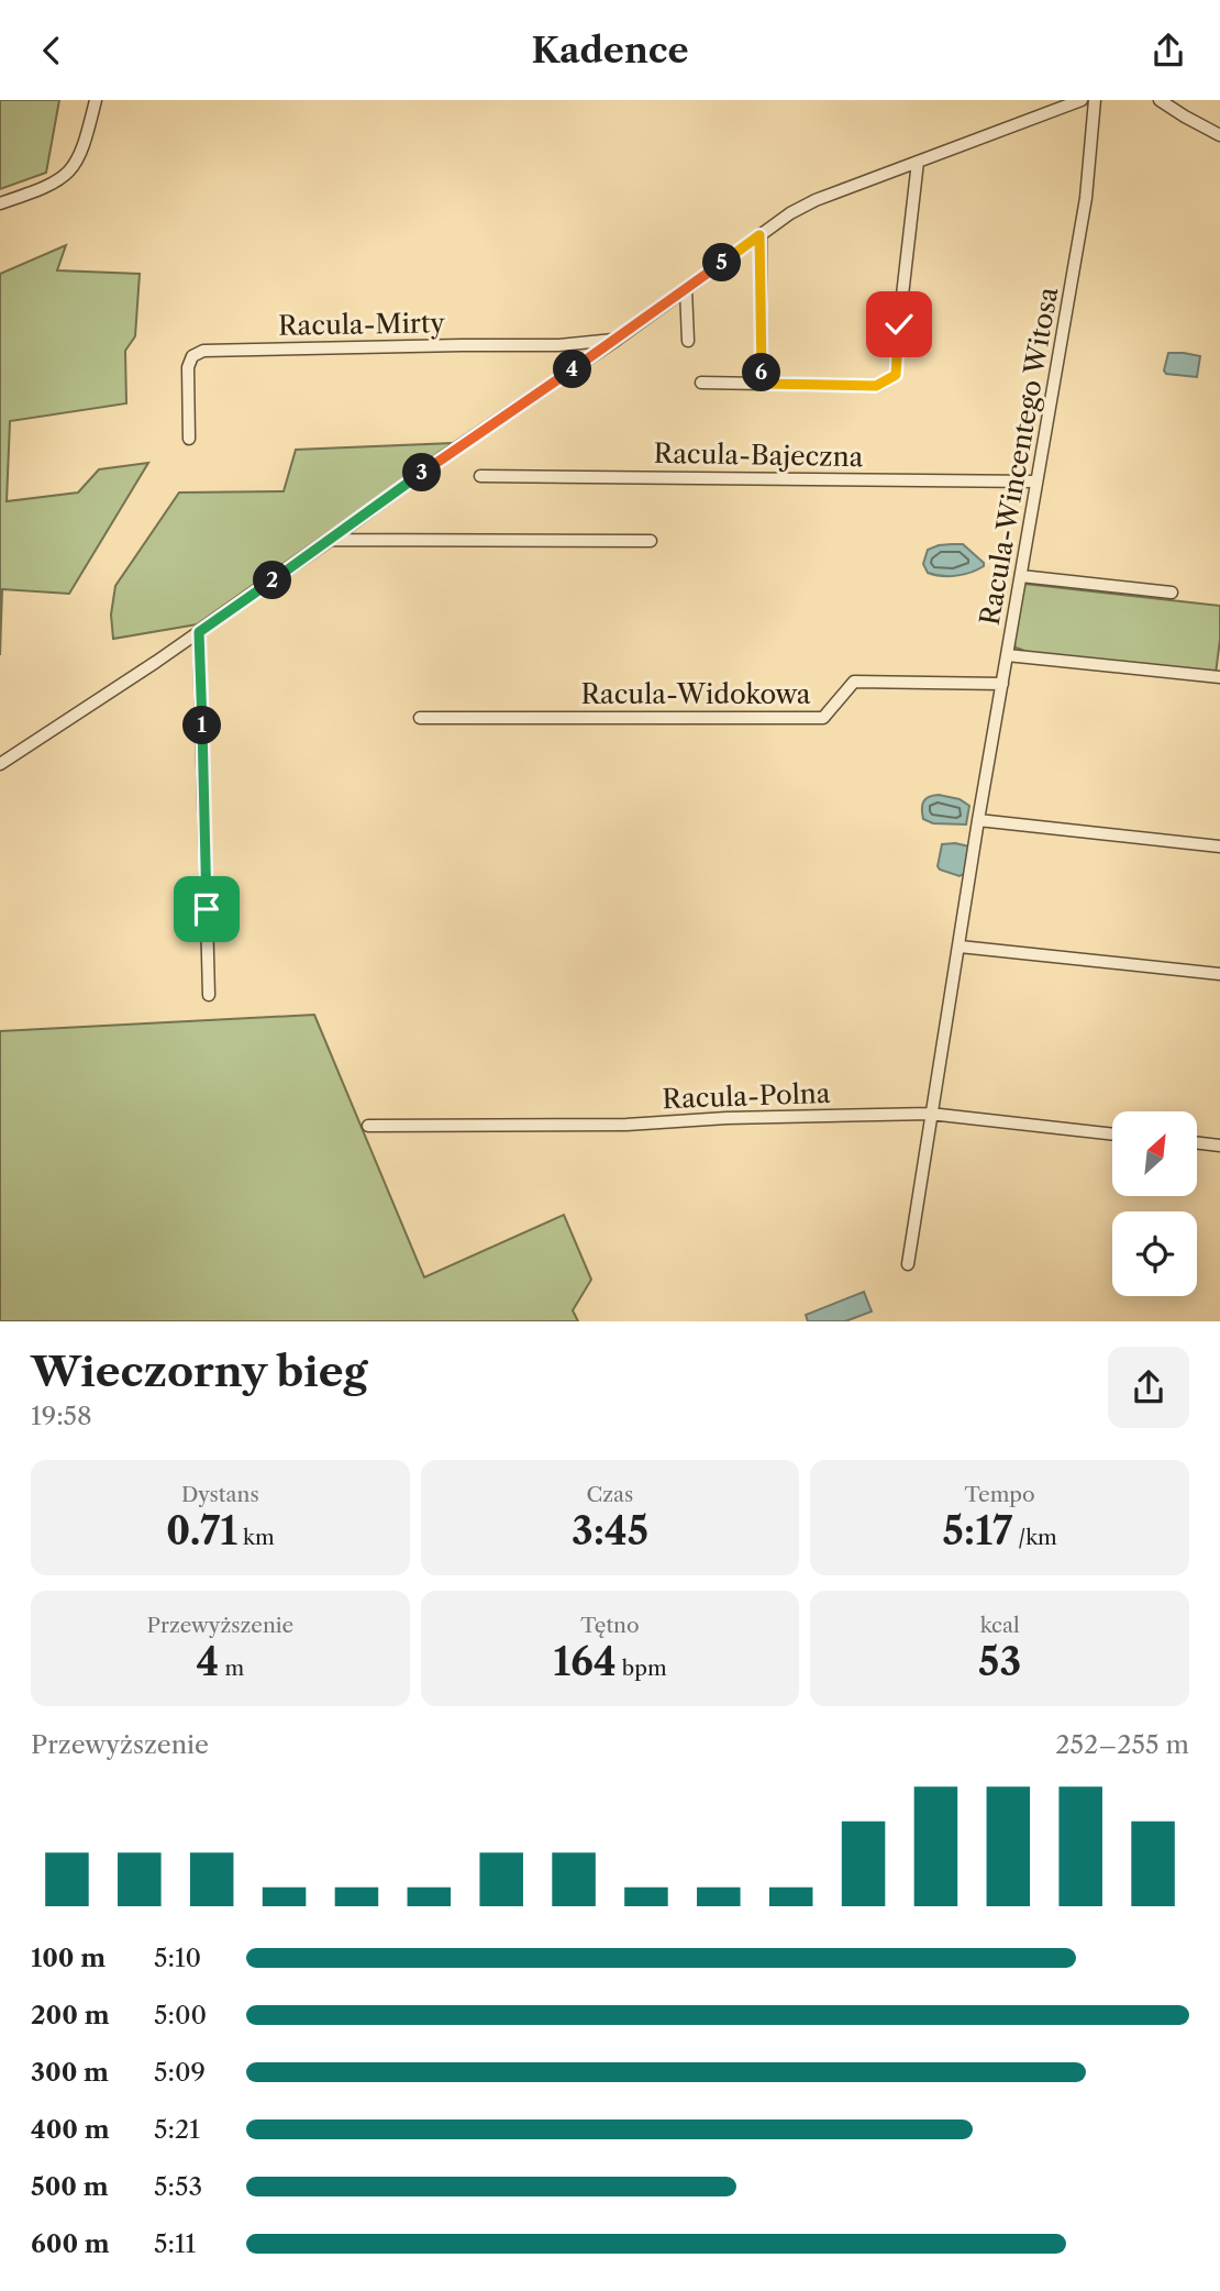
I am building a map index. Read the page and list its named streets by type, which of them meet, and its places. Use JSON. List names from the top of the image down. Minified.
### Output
{"streets":{"street":["Racula-Mirty","Racula-Bajeczna","Racula-Wincentego Witosa","Racula-Widokowa","Racula-Polna"]},"crossings":[["Racula-Bajeczna","Racula-Wincentego Witosa"],["Racula-Wincentego Witosa","Racula-Widokowa"],["Racula-Wincentego Witosa","Racula-Polna"]],"north":"top right","page":{"header":"Kadence","pins":["5","4","6","3","2","1"],"heading":["Wieczorny bieg","19:58"],"stats":[["Dystans","0.71 km"],["Czas","3:45"],["Tempo","5:17 /km"],["Przewyższenie","4 m"],["Tętno","164 bpm"],["kcal","53"]],"chart":["Przewyższenie","252–255 m"],"list":[{"name":"100 m","note":"5:10"},{"name":"200 m","note":"5:00"},{"name":"300 m","note":"5:09"},{"name":"400 m","note":"5:21"},{"name":"500 m","note":"5:53"},{"name":"600 m","note":"5:11"}]}}
